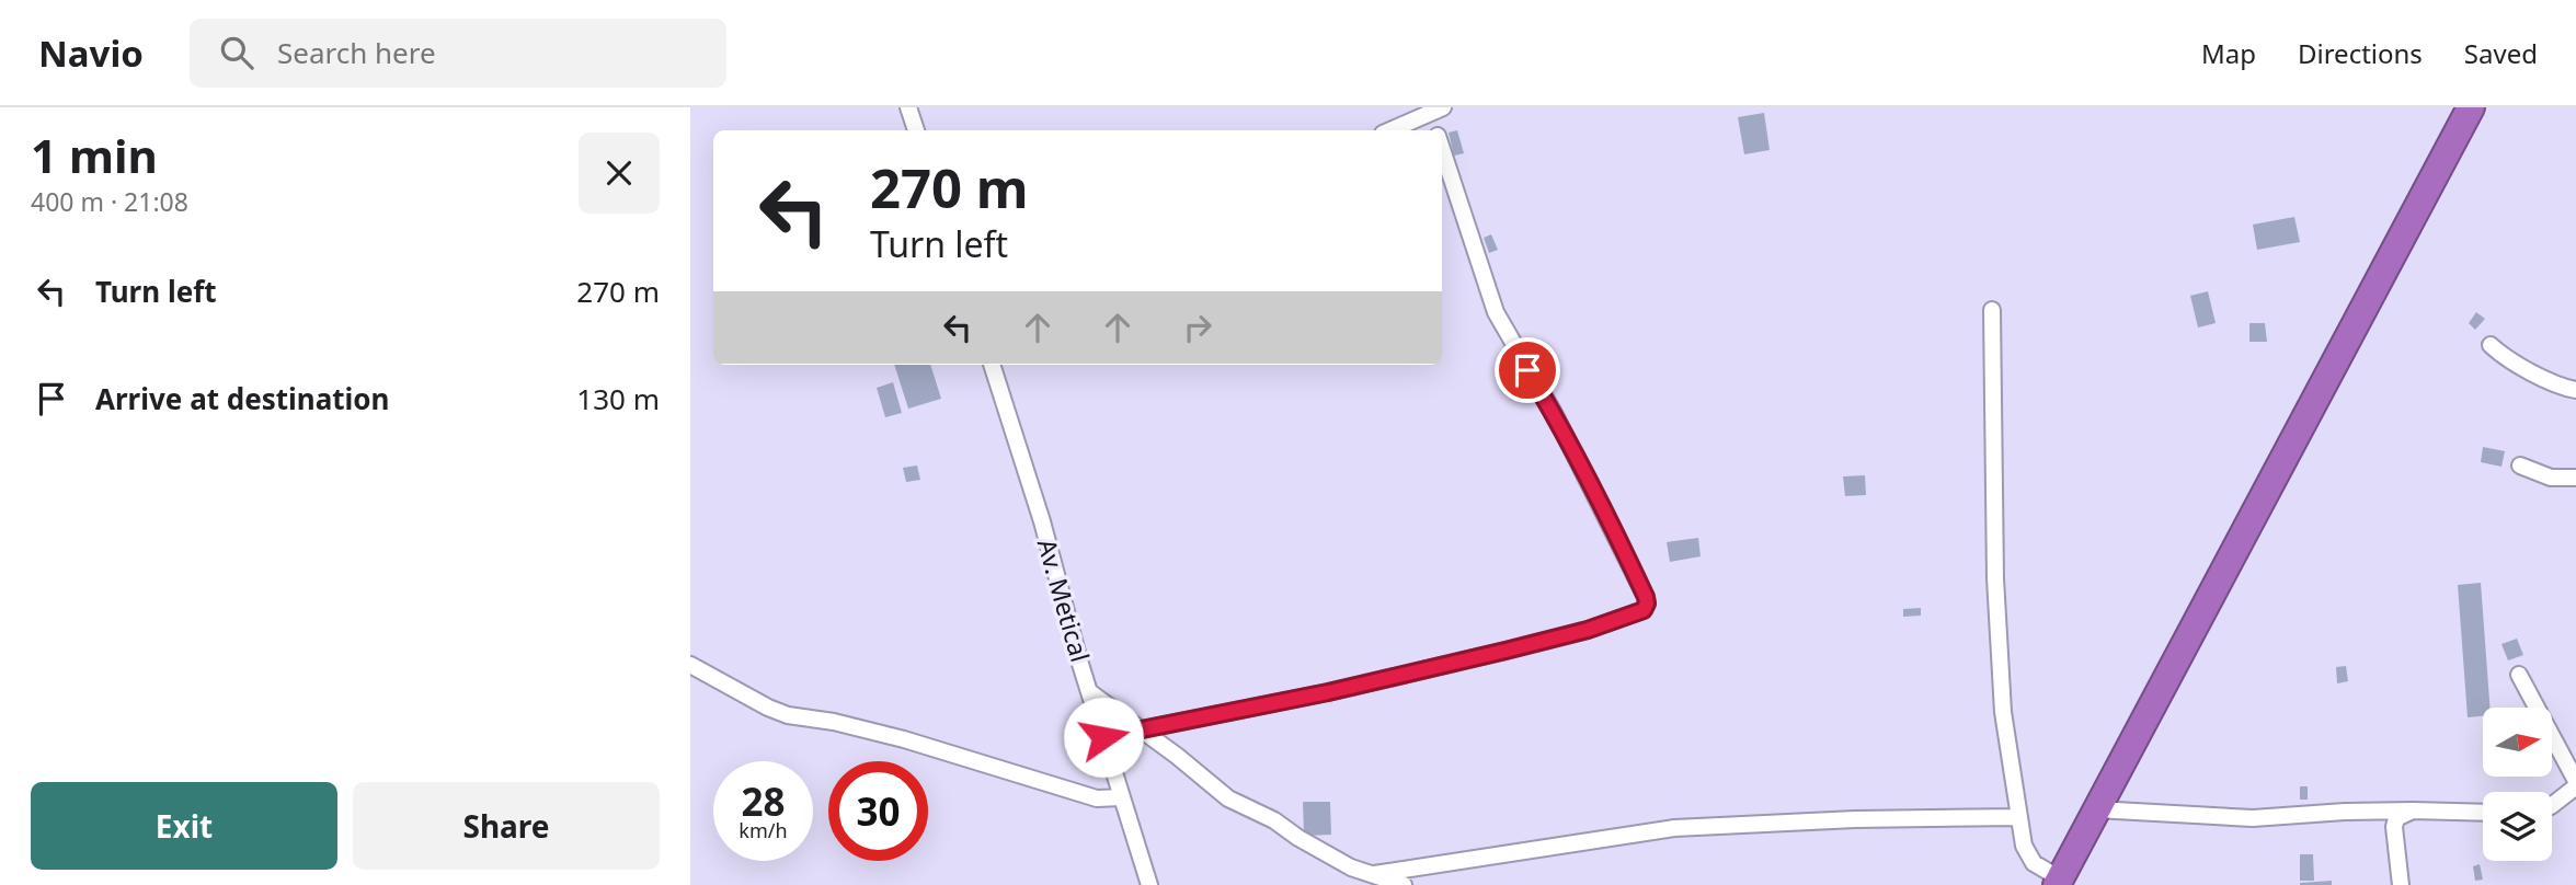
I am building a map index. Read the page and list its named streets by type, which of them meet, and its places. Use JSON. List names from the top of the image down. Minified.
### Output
{"streets":{"street":["Av. Metical"]},"north":"right","page":{"header":"Navio","search":"Search here","nav":["Map","Directions","Saved"],"heading":["1 min","400 m · 21:08"],"turn":["270 m","Turn left"],"list":[{"name":"Turn left","value":"270 m"},{"name":"Arrive at destination","value":"130 m"}],"speed":"28 km/h","limit":"30","buttons":["Exit","Share"]}}
